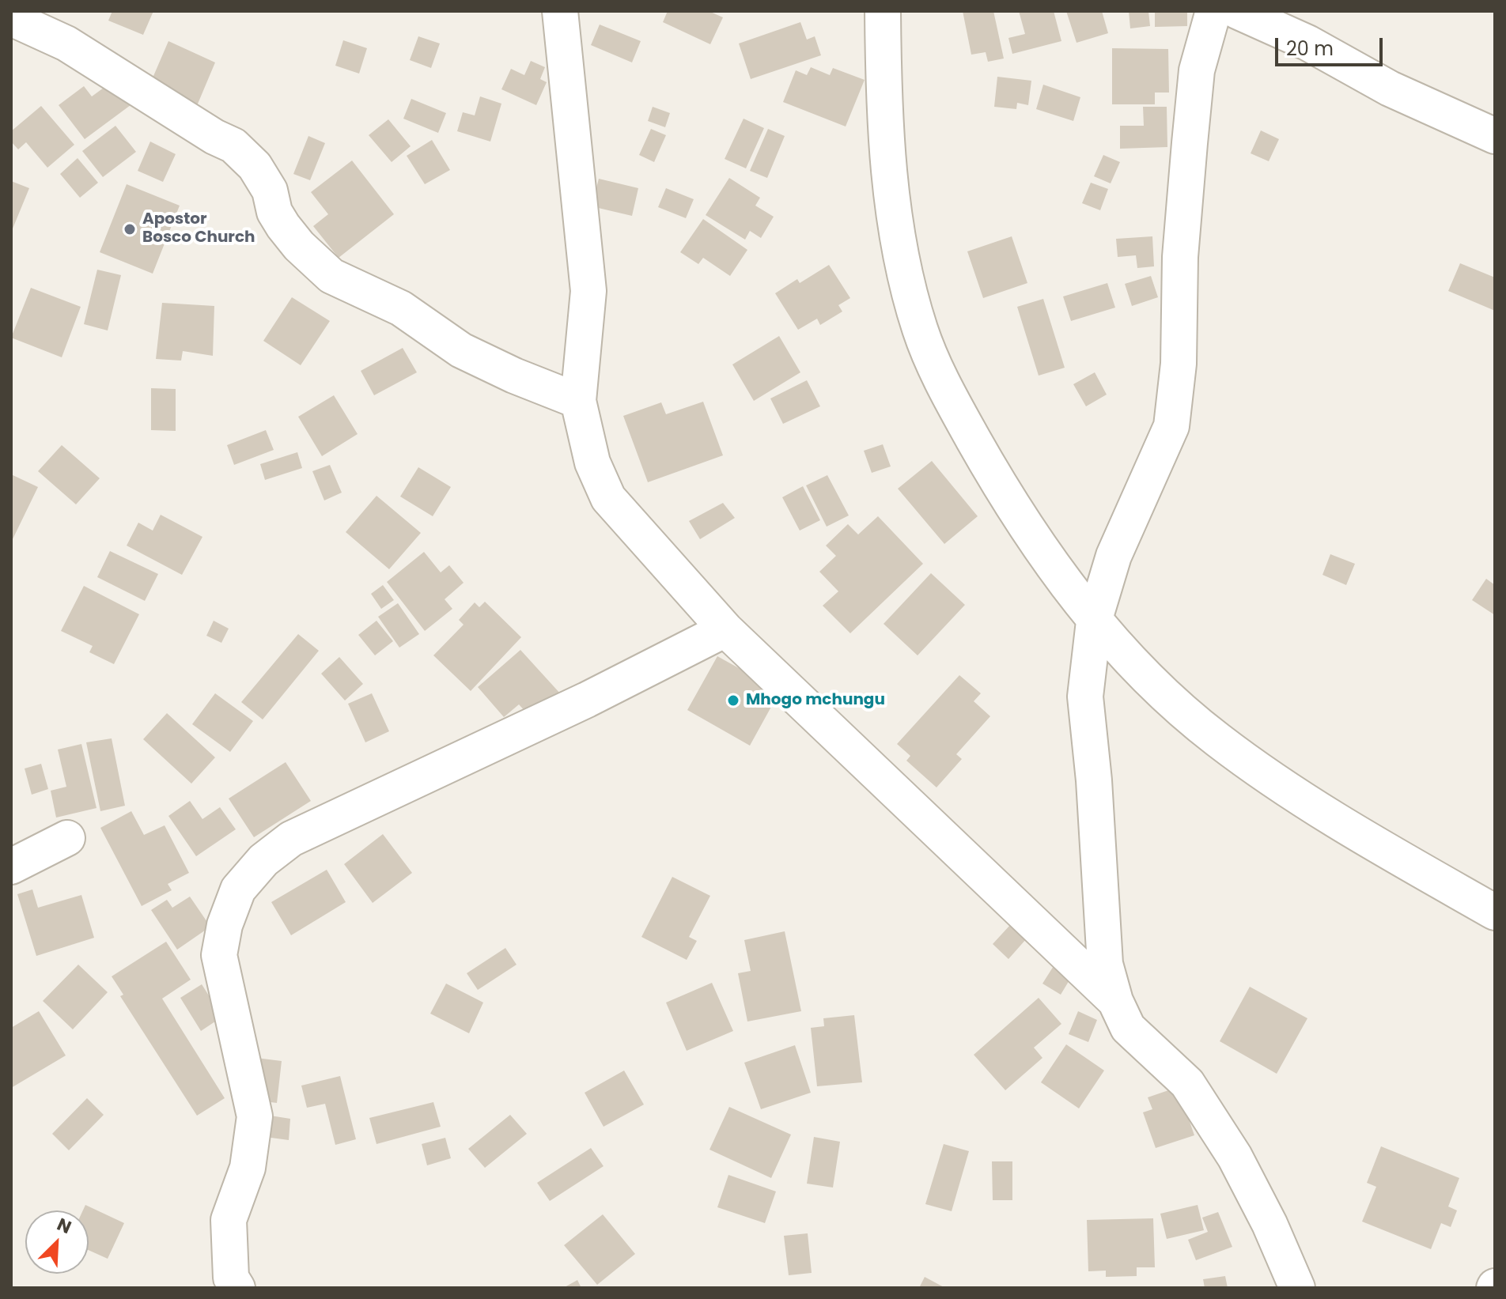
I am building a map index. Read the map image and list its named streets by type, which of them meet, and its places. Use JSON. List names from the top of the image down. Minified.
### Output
{"places":["Apostor Bosco Church","Mhogo mchungu"],"scale_bar":"20 m","north":"top right"}
